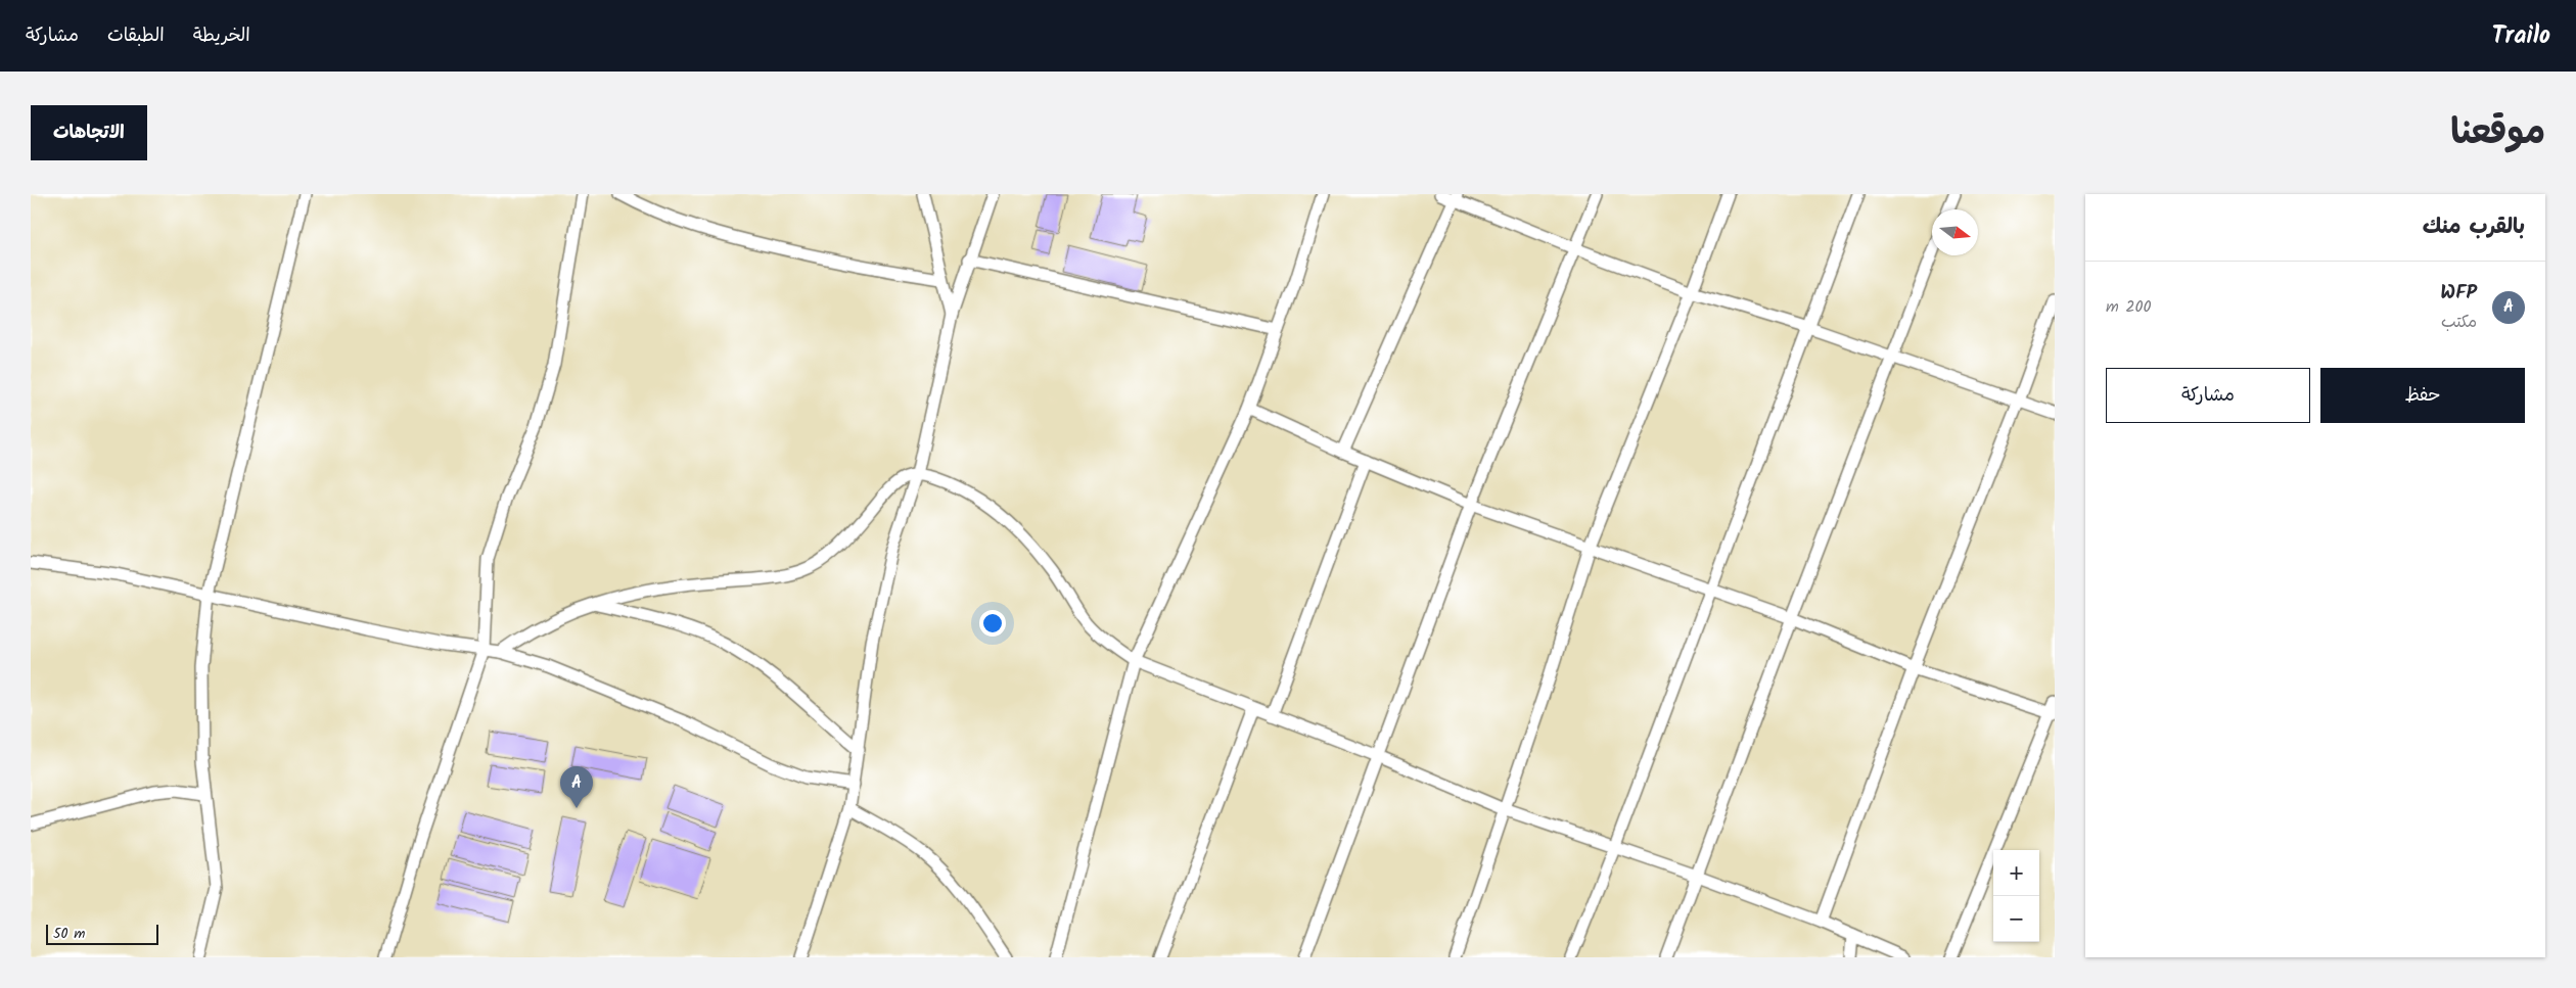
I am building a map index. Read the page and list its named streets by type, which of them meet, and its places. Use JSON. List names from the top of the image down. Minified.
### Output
{"scale_bar":"50 m","north":"right","page":{"header":"Trailo","nav":["الخريطة","الطبقات","مشاركة"],"title":"موقعنا","buttons":["الاتجاهات",["حفظ","مشاركة"]],"heading":"بالقرب منك","list":[{"mark":"A","name":"WFP","note":"مكتب","value":"200 m"}],"pins":"A","map_buttons":["+","−"],"scale":"50 m"}}
